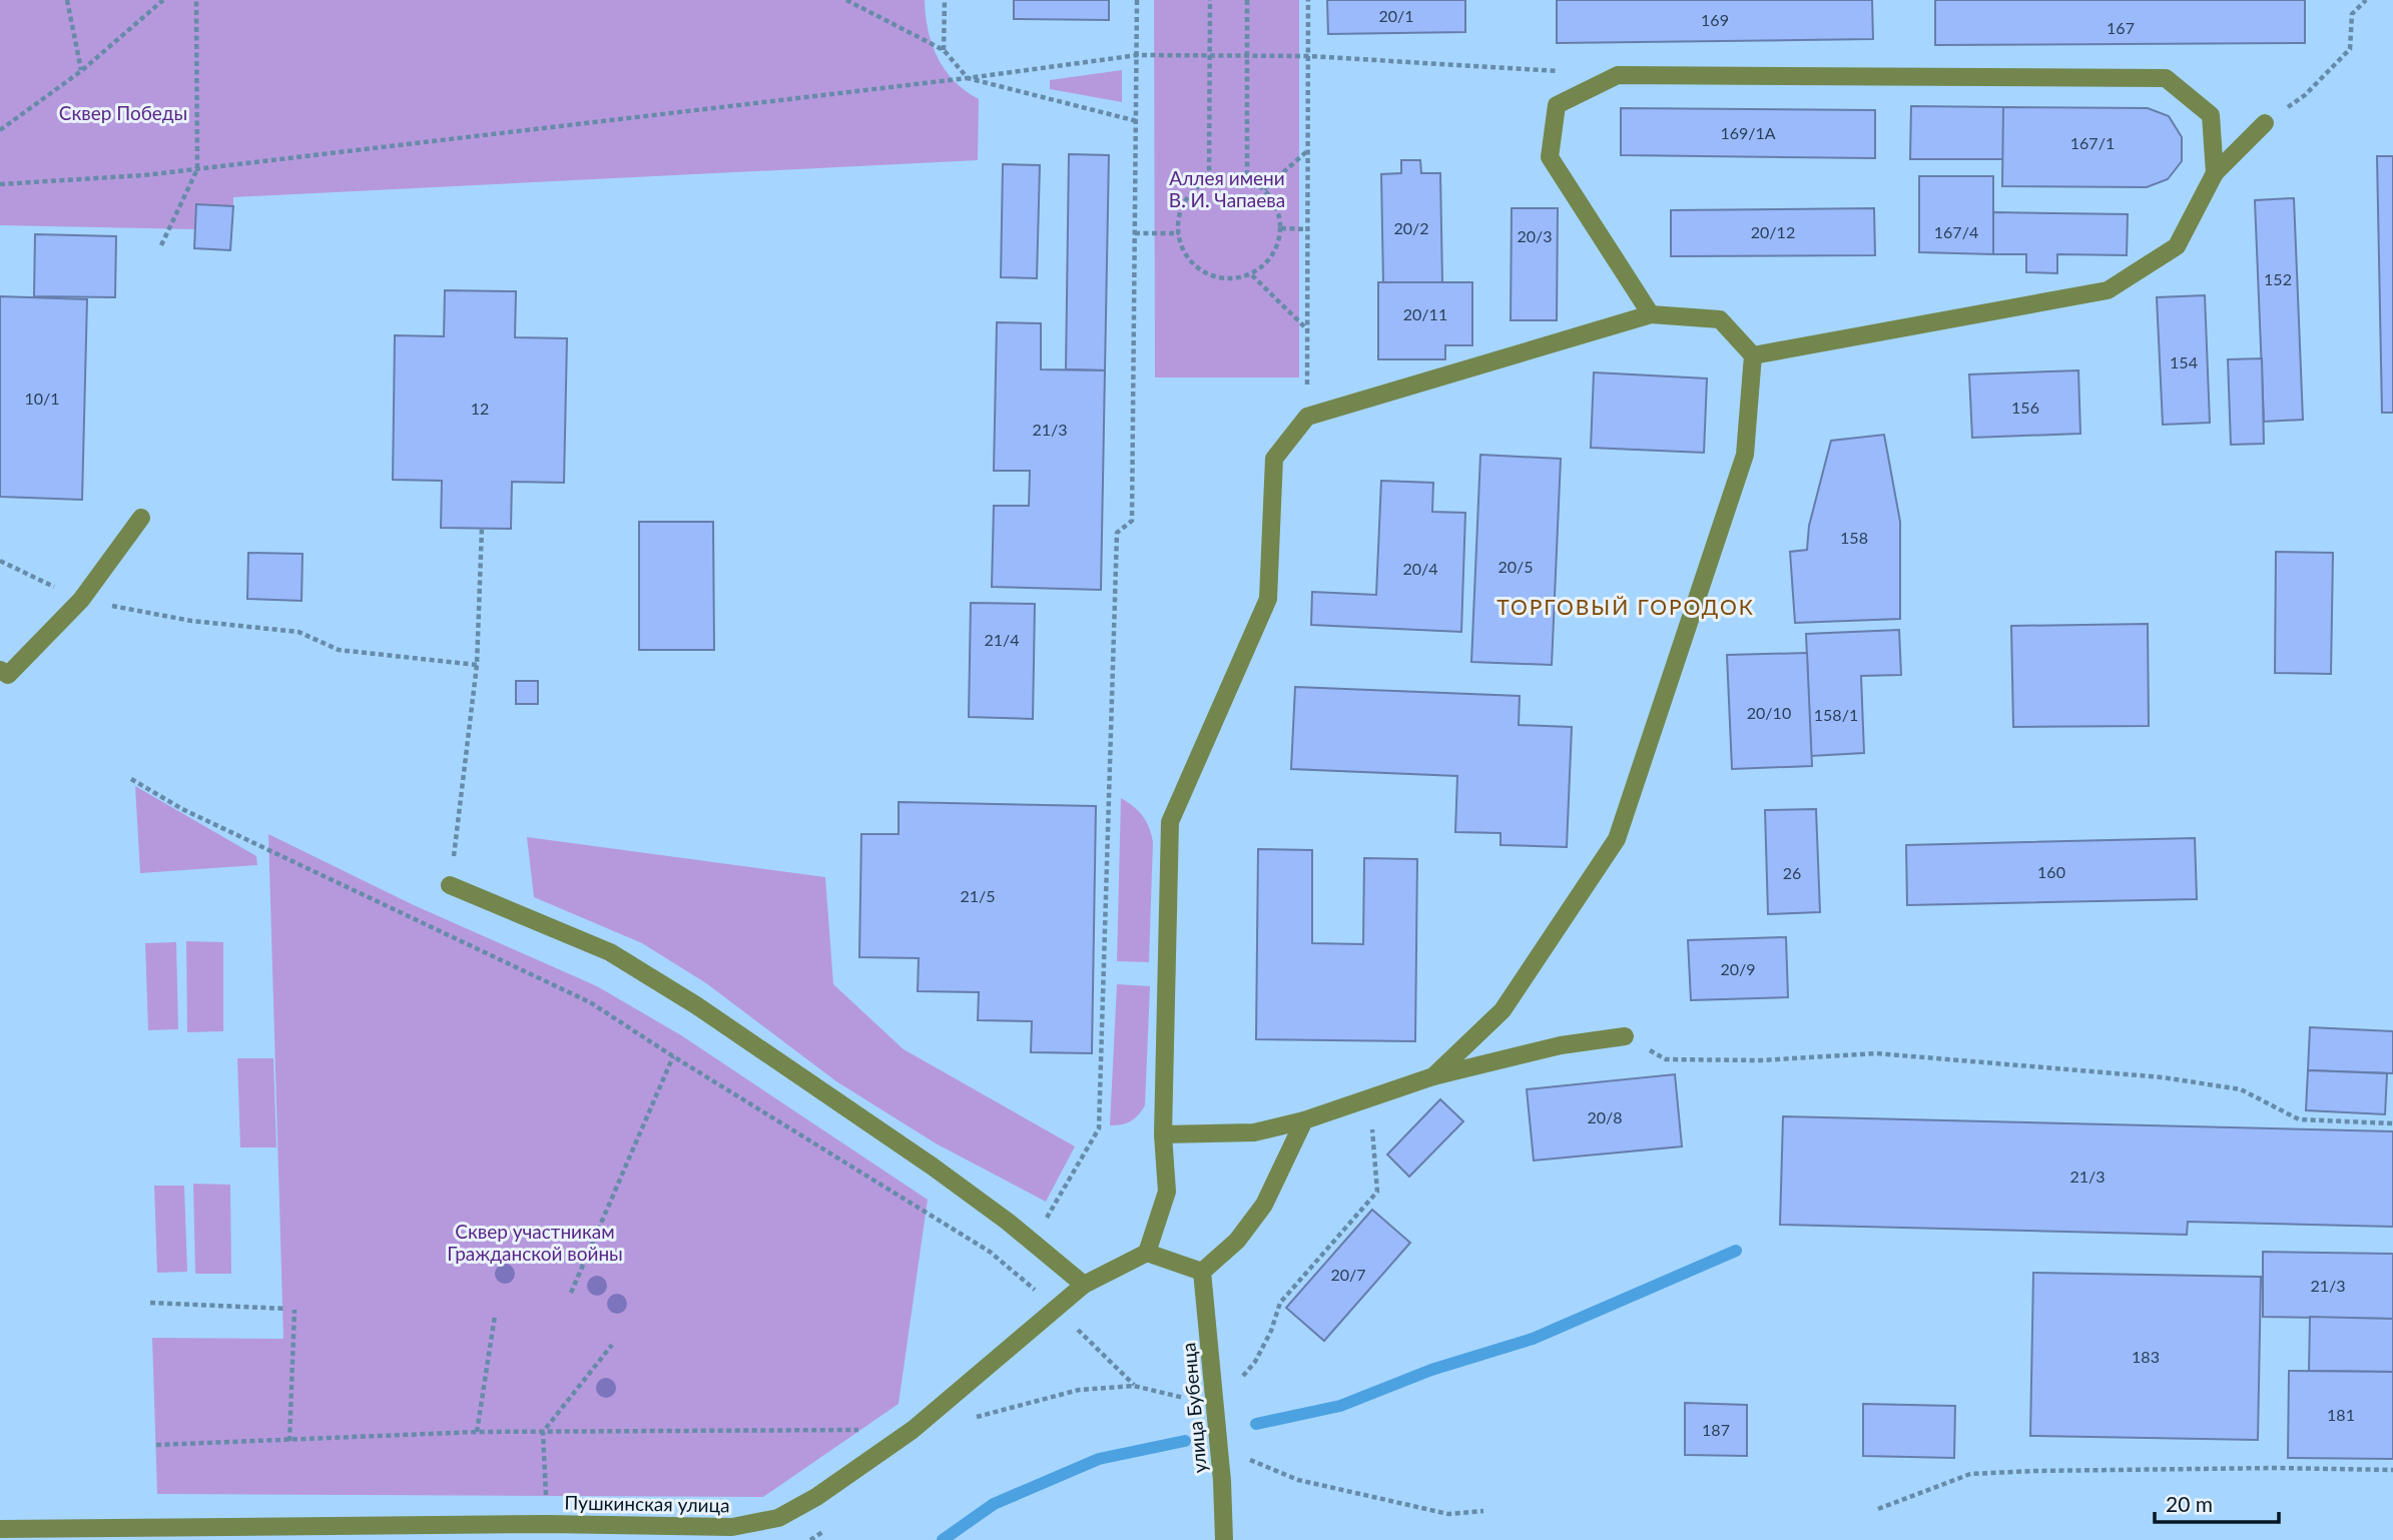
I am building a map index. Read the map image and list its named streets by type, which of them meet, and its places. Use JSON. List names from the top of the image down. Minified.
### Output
{"streets":{"street":["улица Бубенца","Пушкинская улица"]},"districts":["ТОРГОВЫЙ ГОРОДОК"],"parks":["Сквер Победы","Аллея имени В. И. Чапаева","Сквер участникам Гражданской войны"],"house_numbers":["20/1","169","167","169/1А","167/1","20/2","20/12","167/4","20/3","152","20/11","154","10/1","156","12","21/3","158","20/5","20/4","21/4","20/10","158/1","160","26","21/5","20/9","20/8","21/3","20/7","21/3","183","181","187"],"scale_bar":"20 m"}
